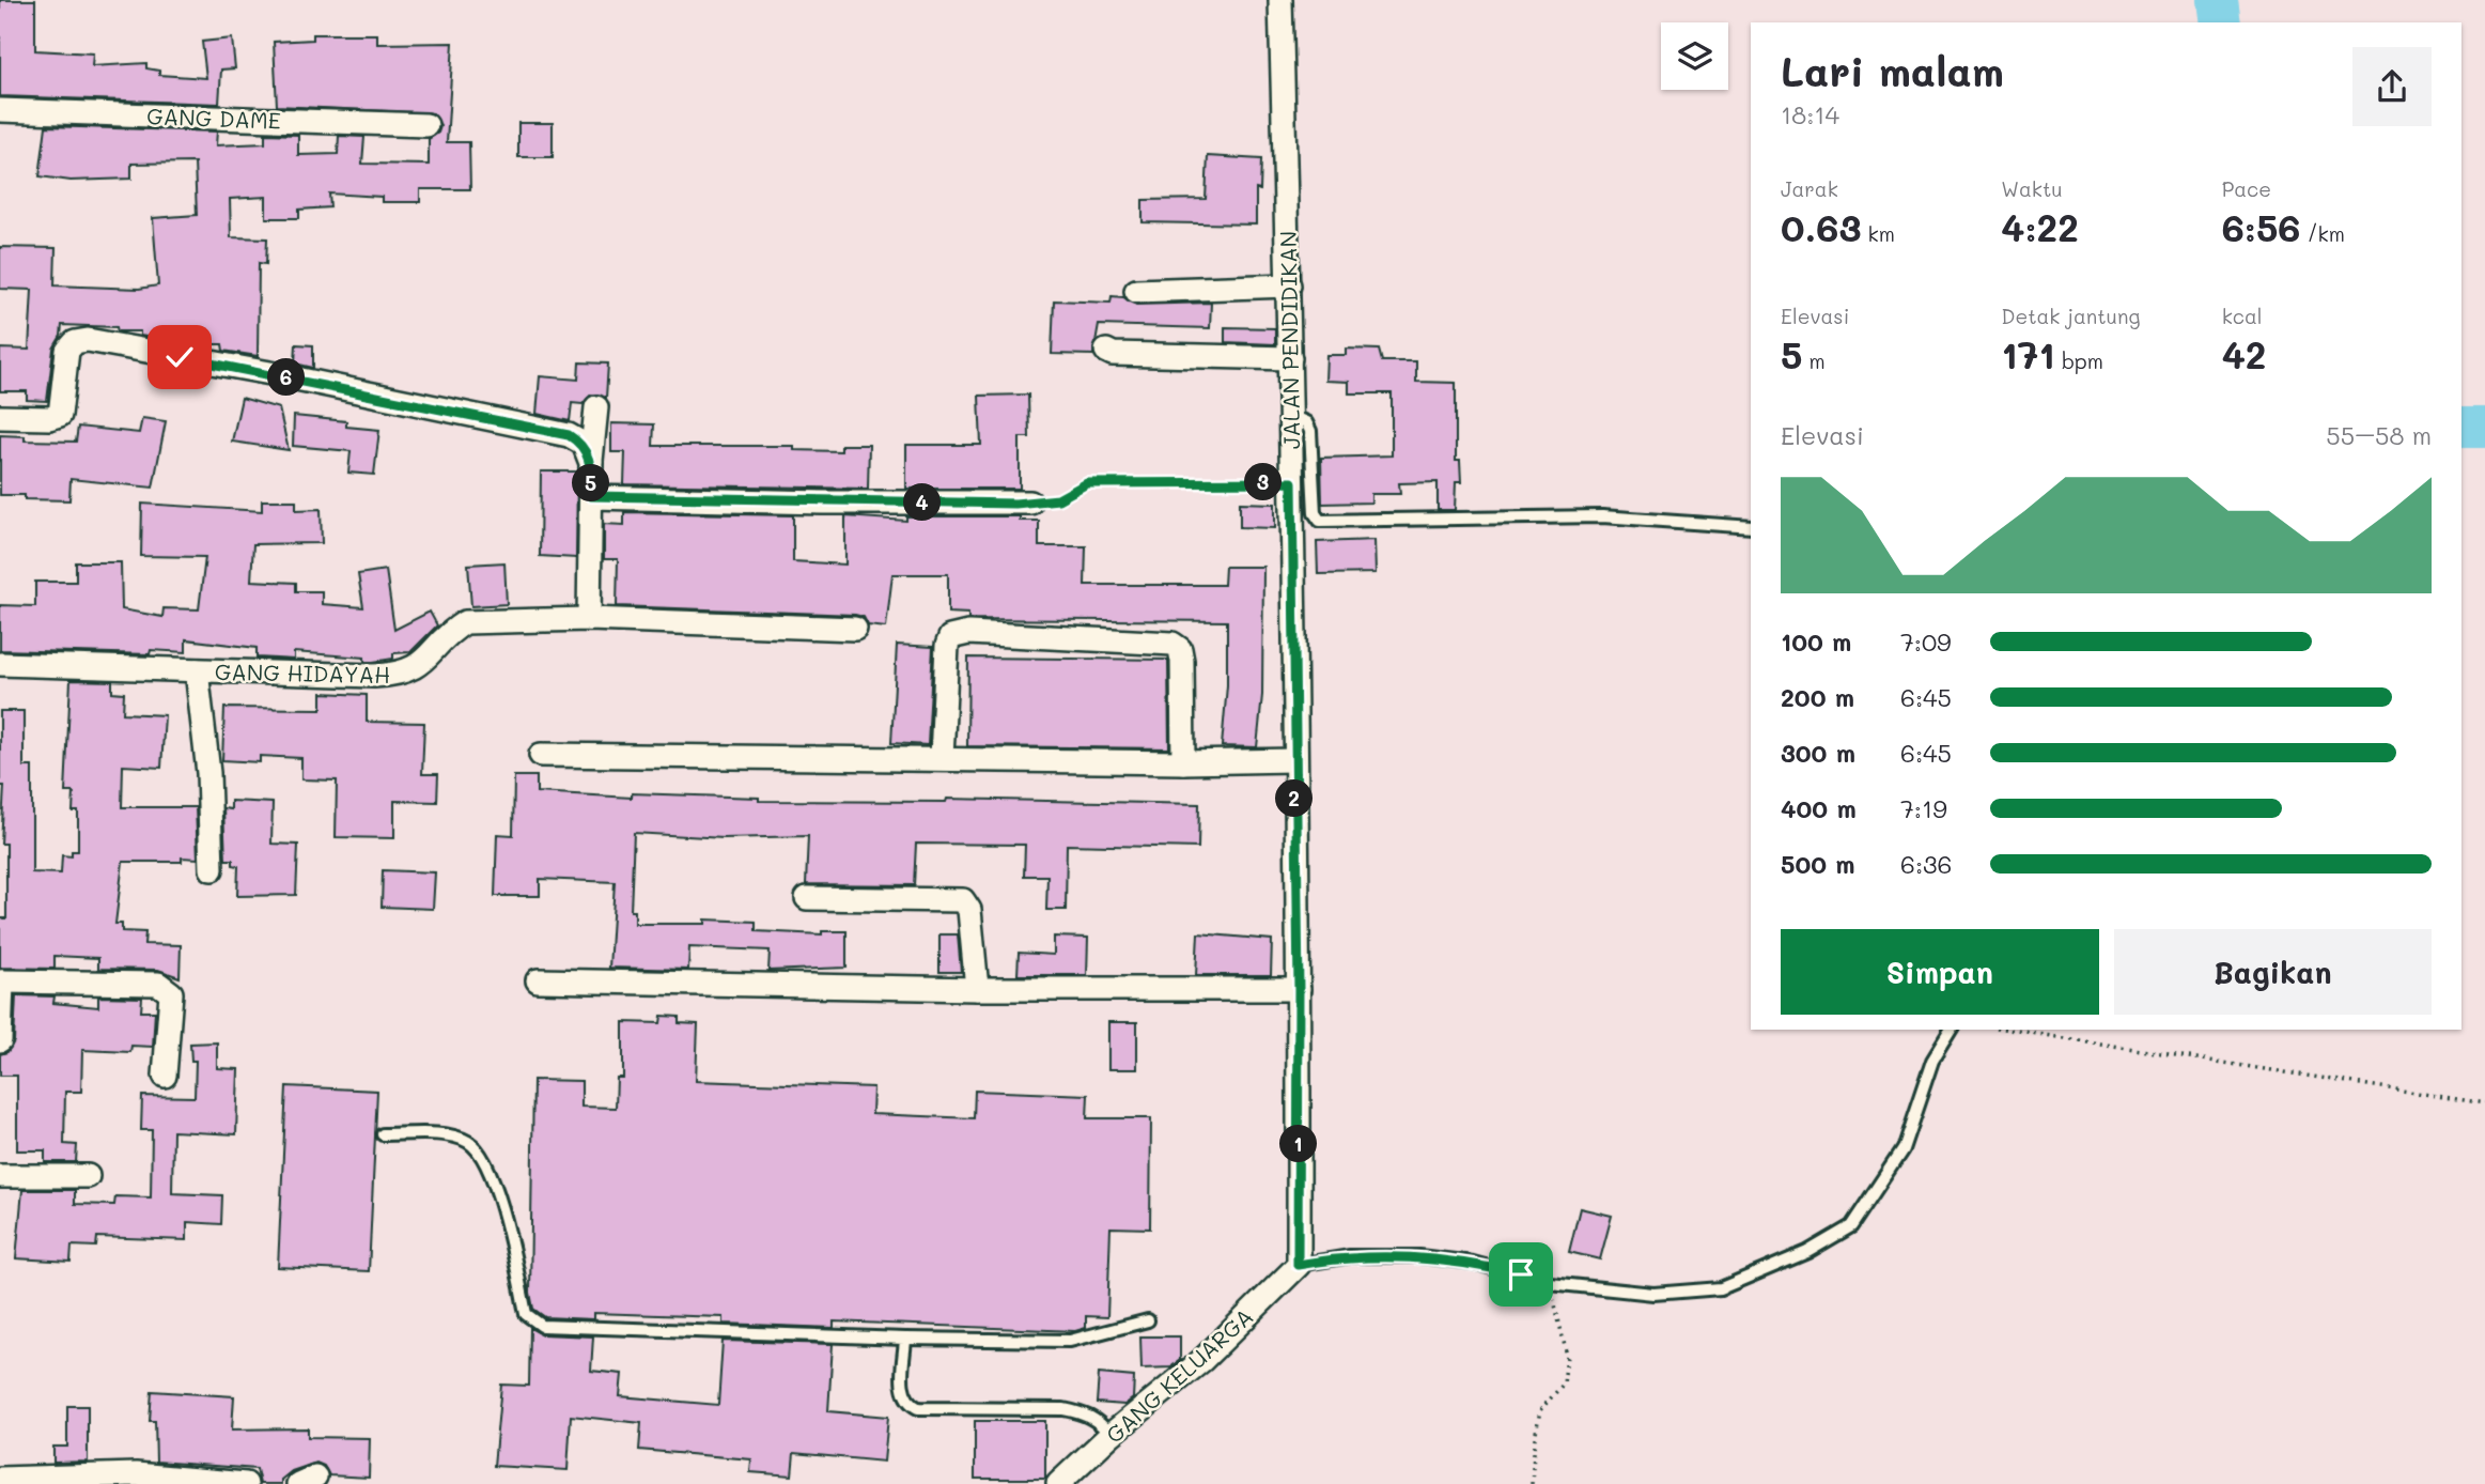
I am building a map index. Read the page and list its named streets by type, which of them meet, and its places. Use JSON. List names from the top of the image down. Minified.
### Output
{"streets":{"street":["GANG DAME","JALAN PENDIDIKAN","GANG HIDAYAH","GANG KELUARGA"]},"crossings":[["JALAN PENDIDIKAN","GANG KELUARGA"]],"page":{"heading":["Lari malam","18:14"],"stats":[["Jarak","0.63 km"],["Waktu","4:22"],["Pace","6:56 /km"],["Elevasi","5 m"],["Detak jantung","171 bpm"],["kcal","42"]],"pins":["6","3","5","4","2","1"],"chart":["Elevasi","55–58 m"],"list":[{"name":"100 m","note":"7:09"},{"name":"200 m","note":"6:45"},{"name":"300 m","note":"6:45"},{"name":"400 m","note":"7:19"},{"name":"500 m","note":"6:36"}],"buttons":["Simpan","Bagikan"]}}
